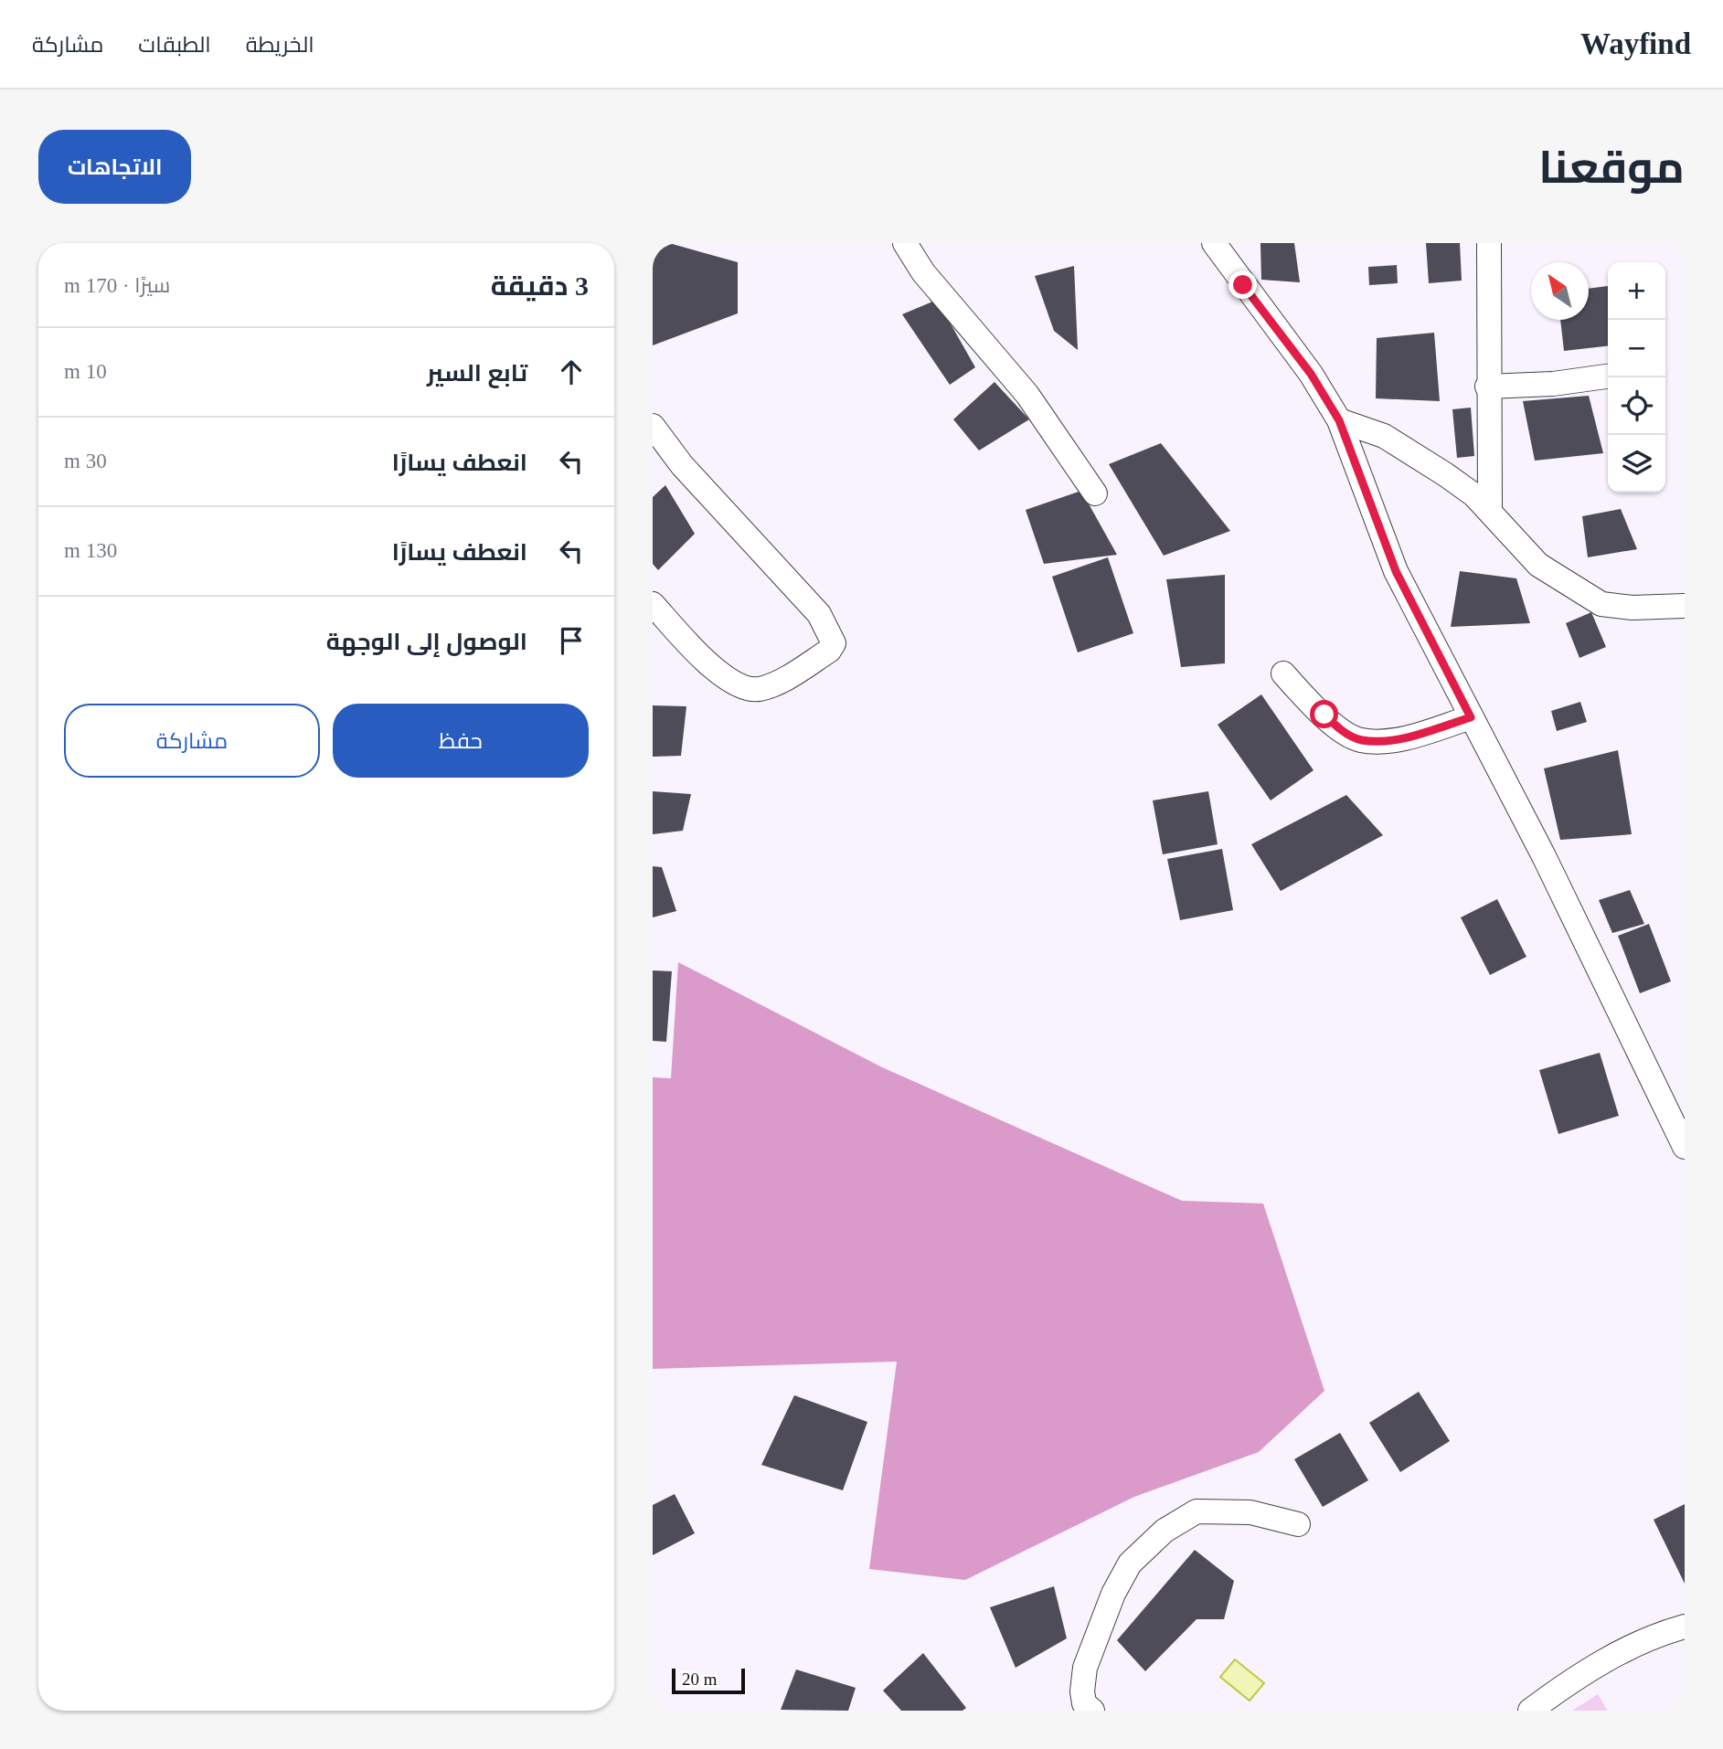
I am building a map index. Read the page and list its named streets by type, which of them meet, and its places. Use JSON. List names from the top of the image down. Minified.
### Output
{"scale_bar":"20 m","north":"top left","page":{"header":"Wayfind","nav":["الخريطة","الطبقات","مشاركة"],"title":"موقعنا","buttons":["الاتجاهات",["حفظ","مشاركة"]],"heading":["3 دقيقة","سيرًا · 170 m"],"map_buttons":["+","−"],"list":[["تابع السير","10 m"],["انعطف يسارًا","30 m"],["انعطف يسارًا","130 m"],"الوصول إلى الوجهة"],"scale":"20 m"}}
